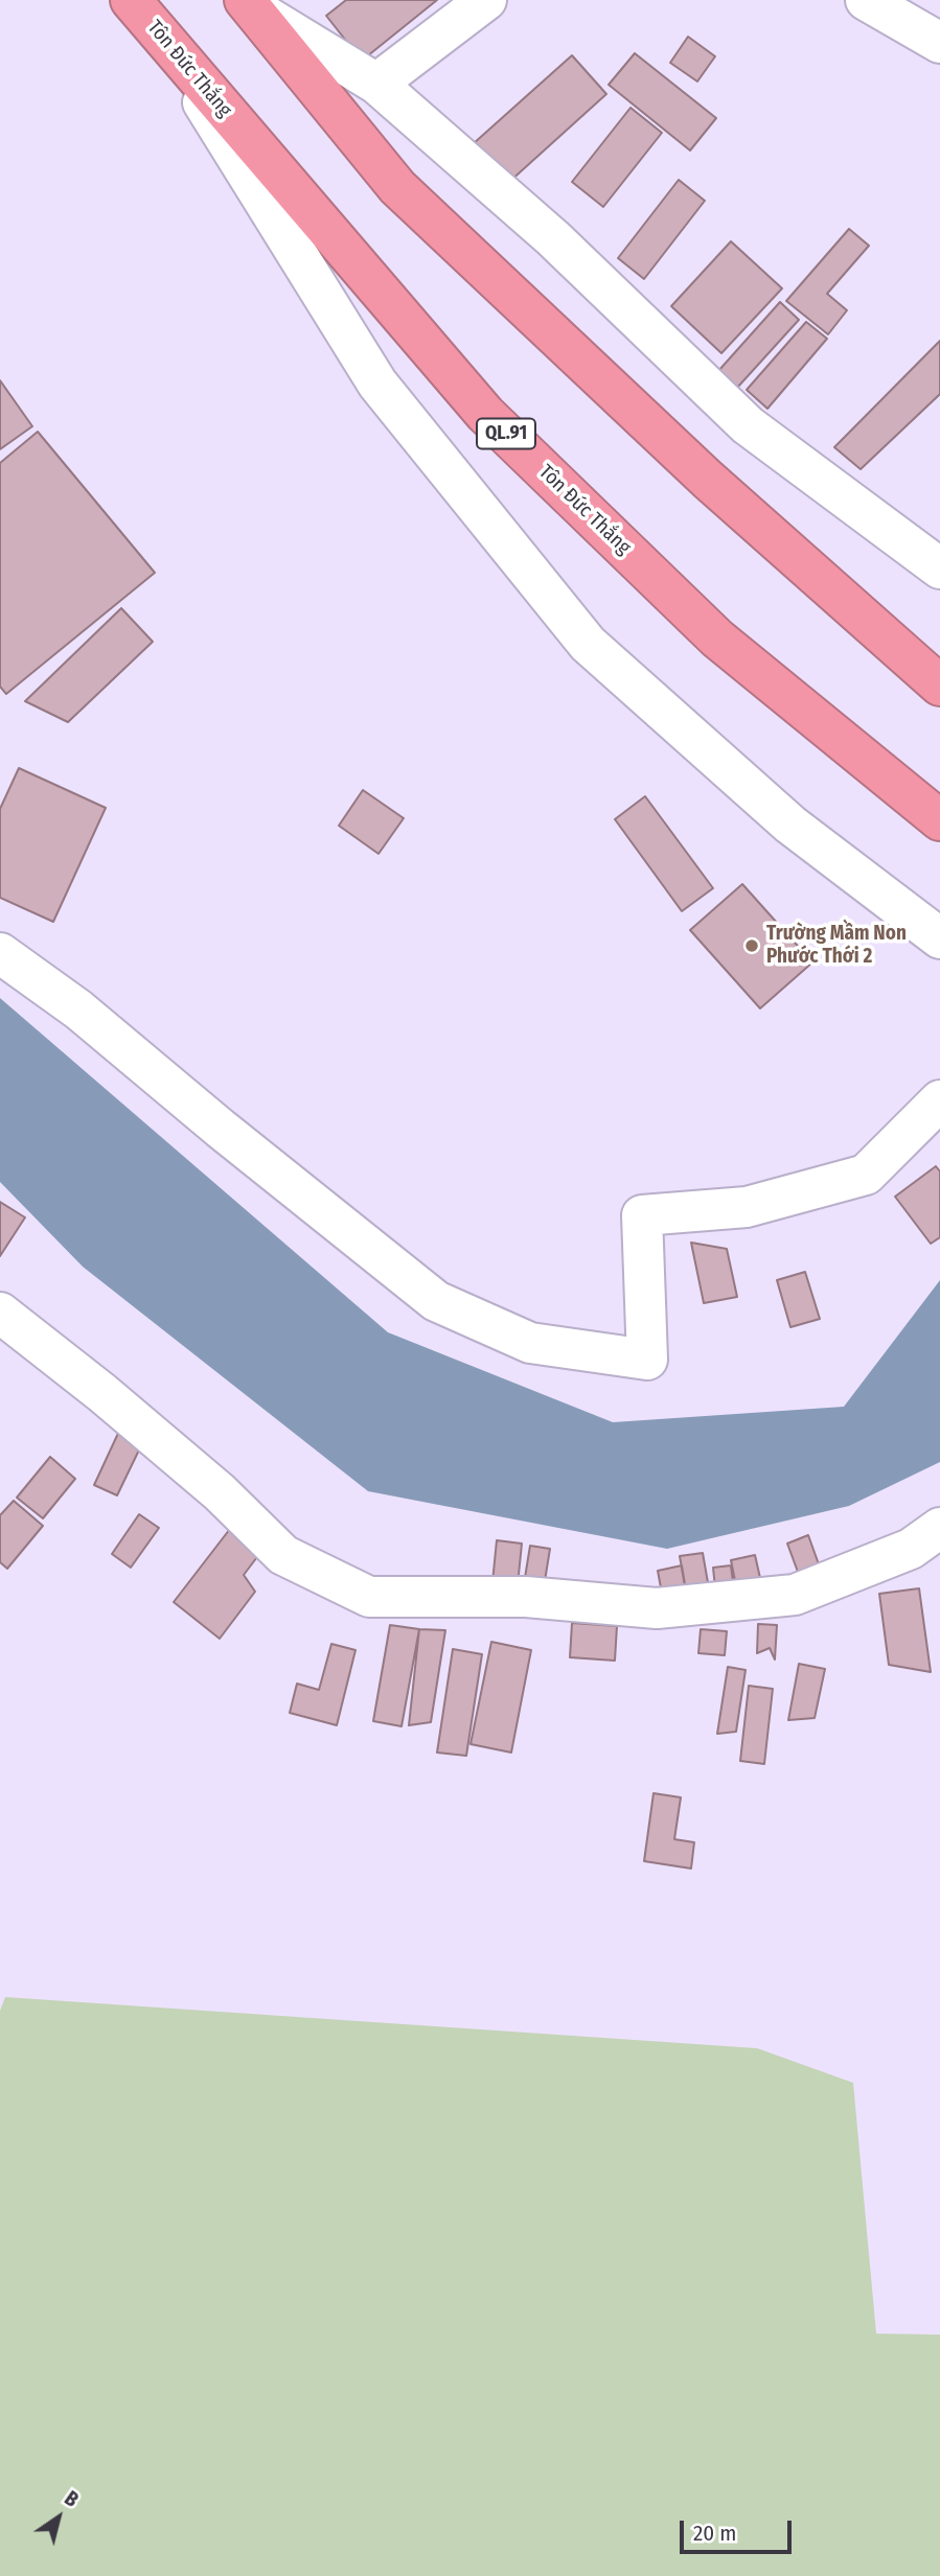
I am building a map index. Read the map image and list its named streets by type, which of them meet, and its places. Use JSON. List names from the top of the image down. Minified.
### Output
{"streets":{"highway":["Tôn Đức Thắng","QL.91"]},"places":["Trường Mầm Non Phước Thới 2"],"scale_bar":"20 m","north":"top right"}
